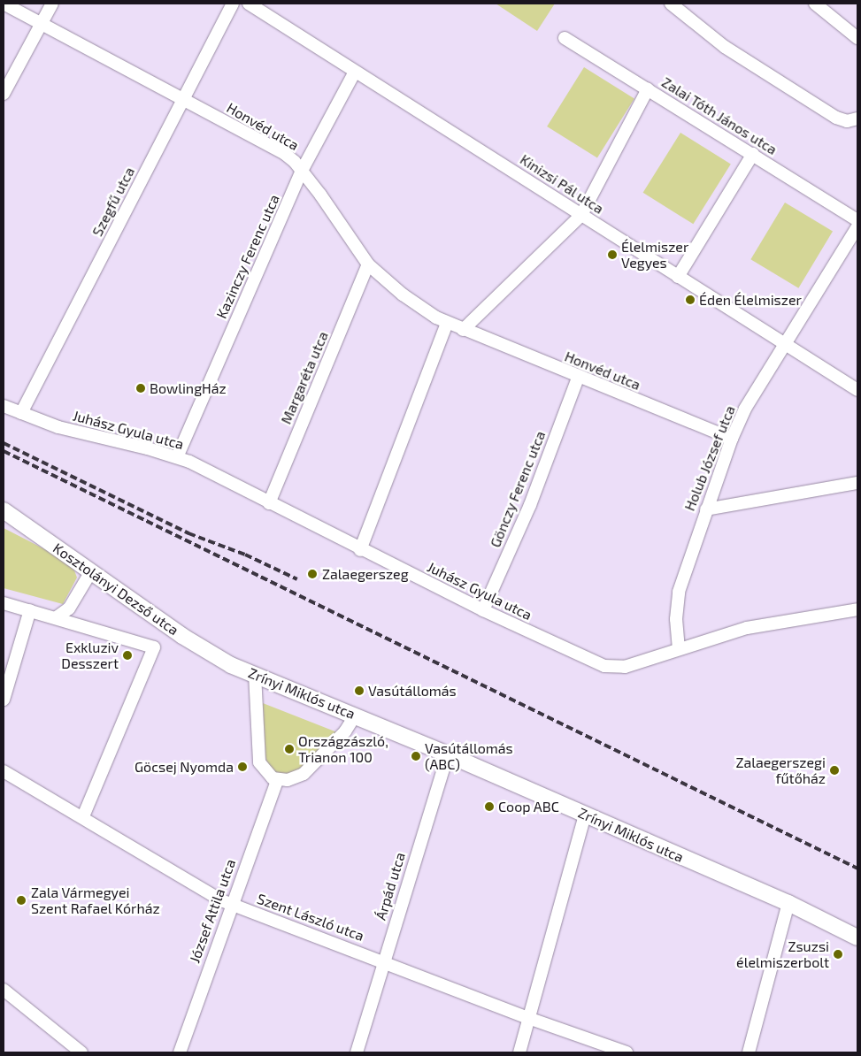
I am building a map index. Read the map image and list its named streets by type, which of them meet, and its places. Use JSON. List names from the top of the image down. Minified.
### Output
{"streets":{"main road":["Kosztolányi Dezső utca","Zrínyi Miklós utca"],"street":["Zalai Tóth János utca","Honvéd utca","Kinizsi Pál utca","Szegfű utca","Kazinczy Ferenc utca","Margaréta utca","Juhász Gyula utca","Holub József utca","Gönczy Ferenc utca","Árpád utca","József Attila utca","Szent László utca"]},"crossings":[["Honvéd utca","Szegfű utca"],["Honvéd utca","Kazinczy Ferenc utca"],["Honvéd utca","Margaréta utca"],["Honvéd utca","Holub József utca"],["Honvéd utca","Gönczy Ferenc utca"],["Kinizsi Pál utca","Kazinczy Ferenc utca"],["Kinizsi Pál utca","Holub József utca"],["Szegfű utca","Juhász Gyula utca"],["Kazinczy Ferenc utca","Juhász Gyula utca"],["Margaréta utca","Juhász Gyula utca"],["Juhász Gyula utca","Holub József utca"],["Juhász Gyula utca","Gönczy Ferenc utca"],["Kosztolányi Dezső utca","Zrínyi Miklós utca"],["Zrínyi Miklós utca","Árpád utca"],["Árpád utca","Szent László utca"],["József Attila utca","Szent László utca"]],"places":["Élelmiszer Vegyes","Éden Élelmiszer","BowlingHáz","Zalaegerszeg","Exkluziv Desszert","Vasútállomás","Országzászló, Trianon 100","Vasútállomás (ABC)","Göcsej Nyomda","Zalaegerszegi fűtőház","Coop ABC","Zala Vármegyei Szent Rafael Kórház","Zsuzsi élelmiszerbolt"]}
